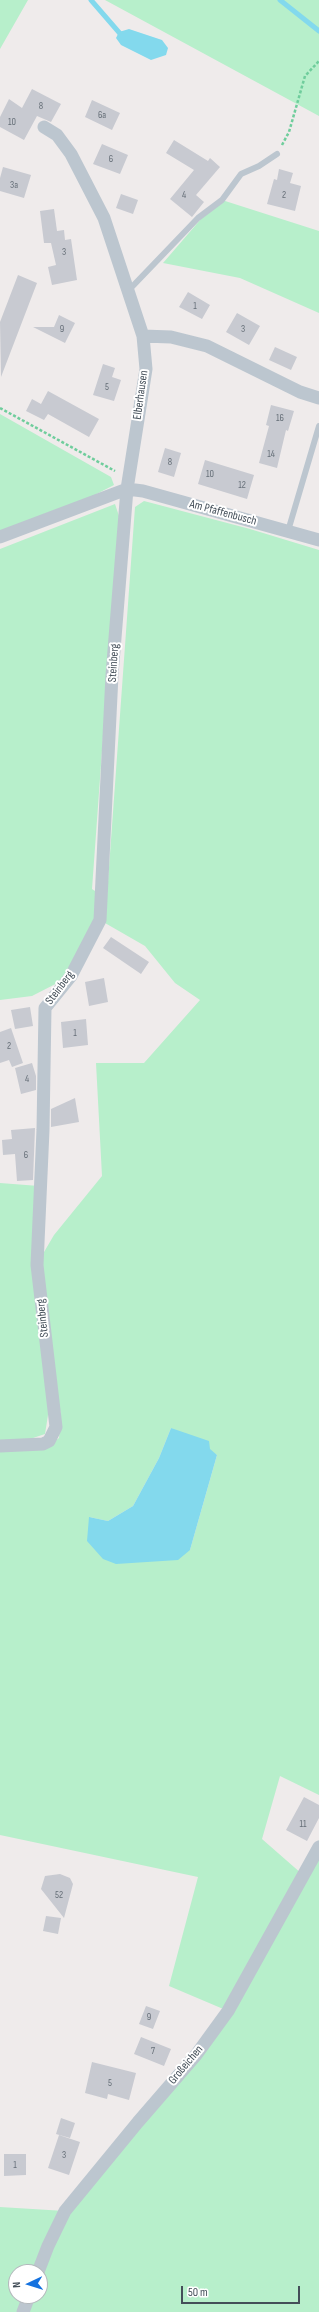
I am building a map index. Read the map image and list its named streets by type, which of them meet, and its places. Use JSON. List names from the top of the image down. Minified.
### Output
{"streets":{"street":["Elberhausen","Am Pfaffenbusch","Steinberg","Großeichen"]},"crossings":[["Elberhausen","Am Pfaffenbusch"],["Elberhausen","Steinberg"],["Am Pfaffenbusch","Steinberg"]],"house_numbers":["8","6a","10","6","3a","4","2","3","1","9","3","5","16","14","8","10","12","1","2","4","6","11","52","9","7","5","3","1"],"scale_bar":"50 m","north":"left"}
